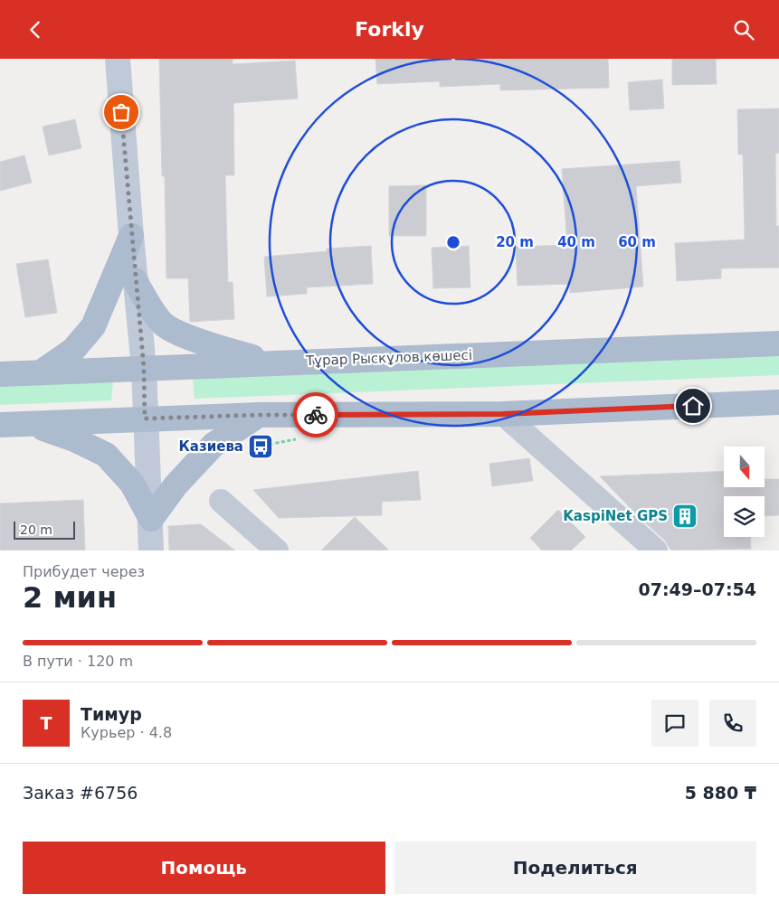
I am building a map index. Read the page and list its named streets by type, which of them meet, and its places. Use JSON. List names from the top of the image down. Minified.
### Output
{"streets":{"main road":["Тұрар Рыскұлов көшесі"]},"places":{"bus stop":["Казиева"],"building":["KaspiNet GPS"]},"scale_bar":"20 m","north":"bottom","page":{"header":"Forkly","scale":"20 m","heading":["2 мин","Прибудет через","07:49–07:54"],"panel":["Тимур","Курьер · 4.8","Заказ #6756","5 880 ₸"],"bar":"В пути · 120 m","round":"Т","buttons":["Помощь","Поделиться"]},"rings":["20 m","40 m","60 m"]}
